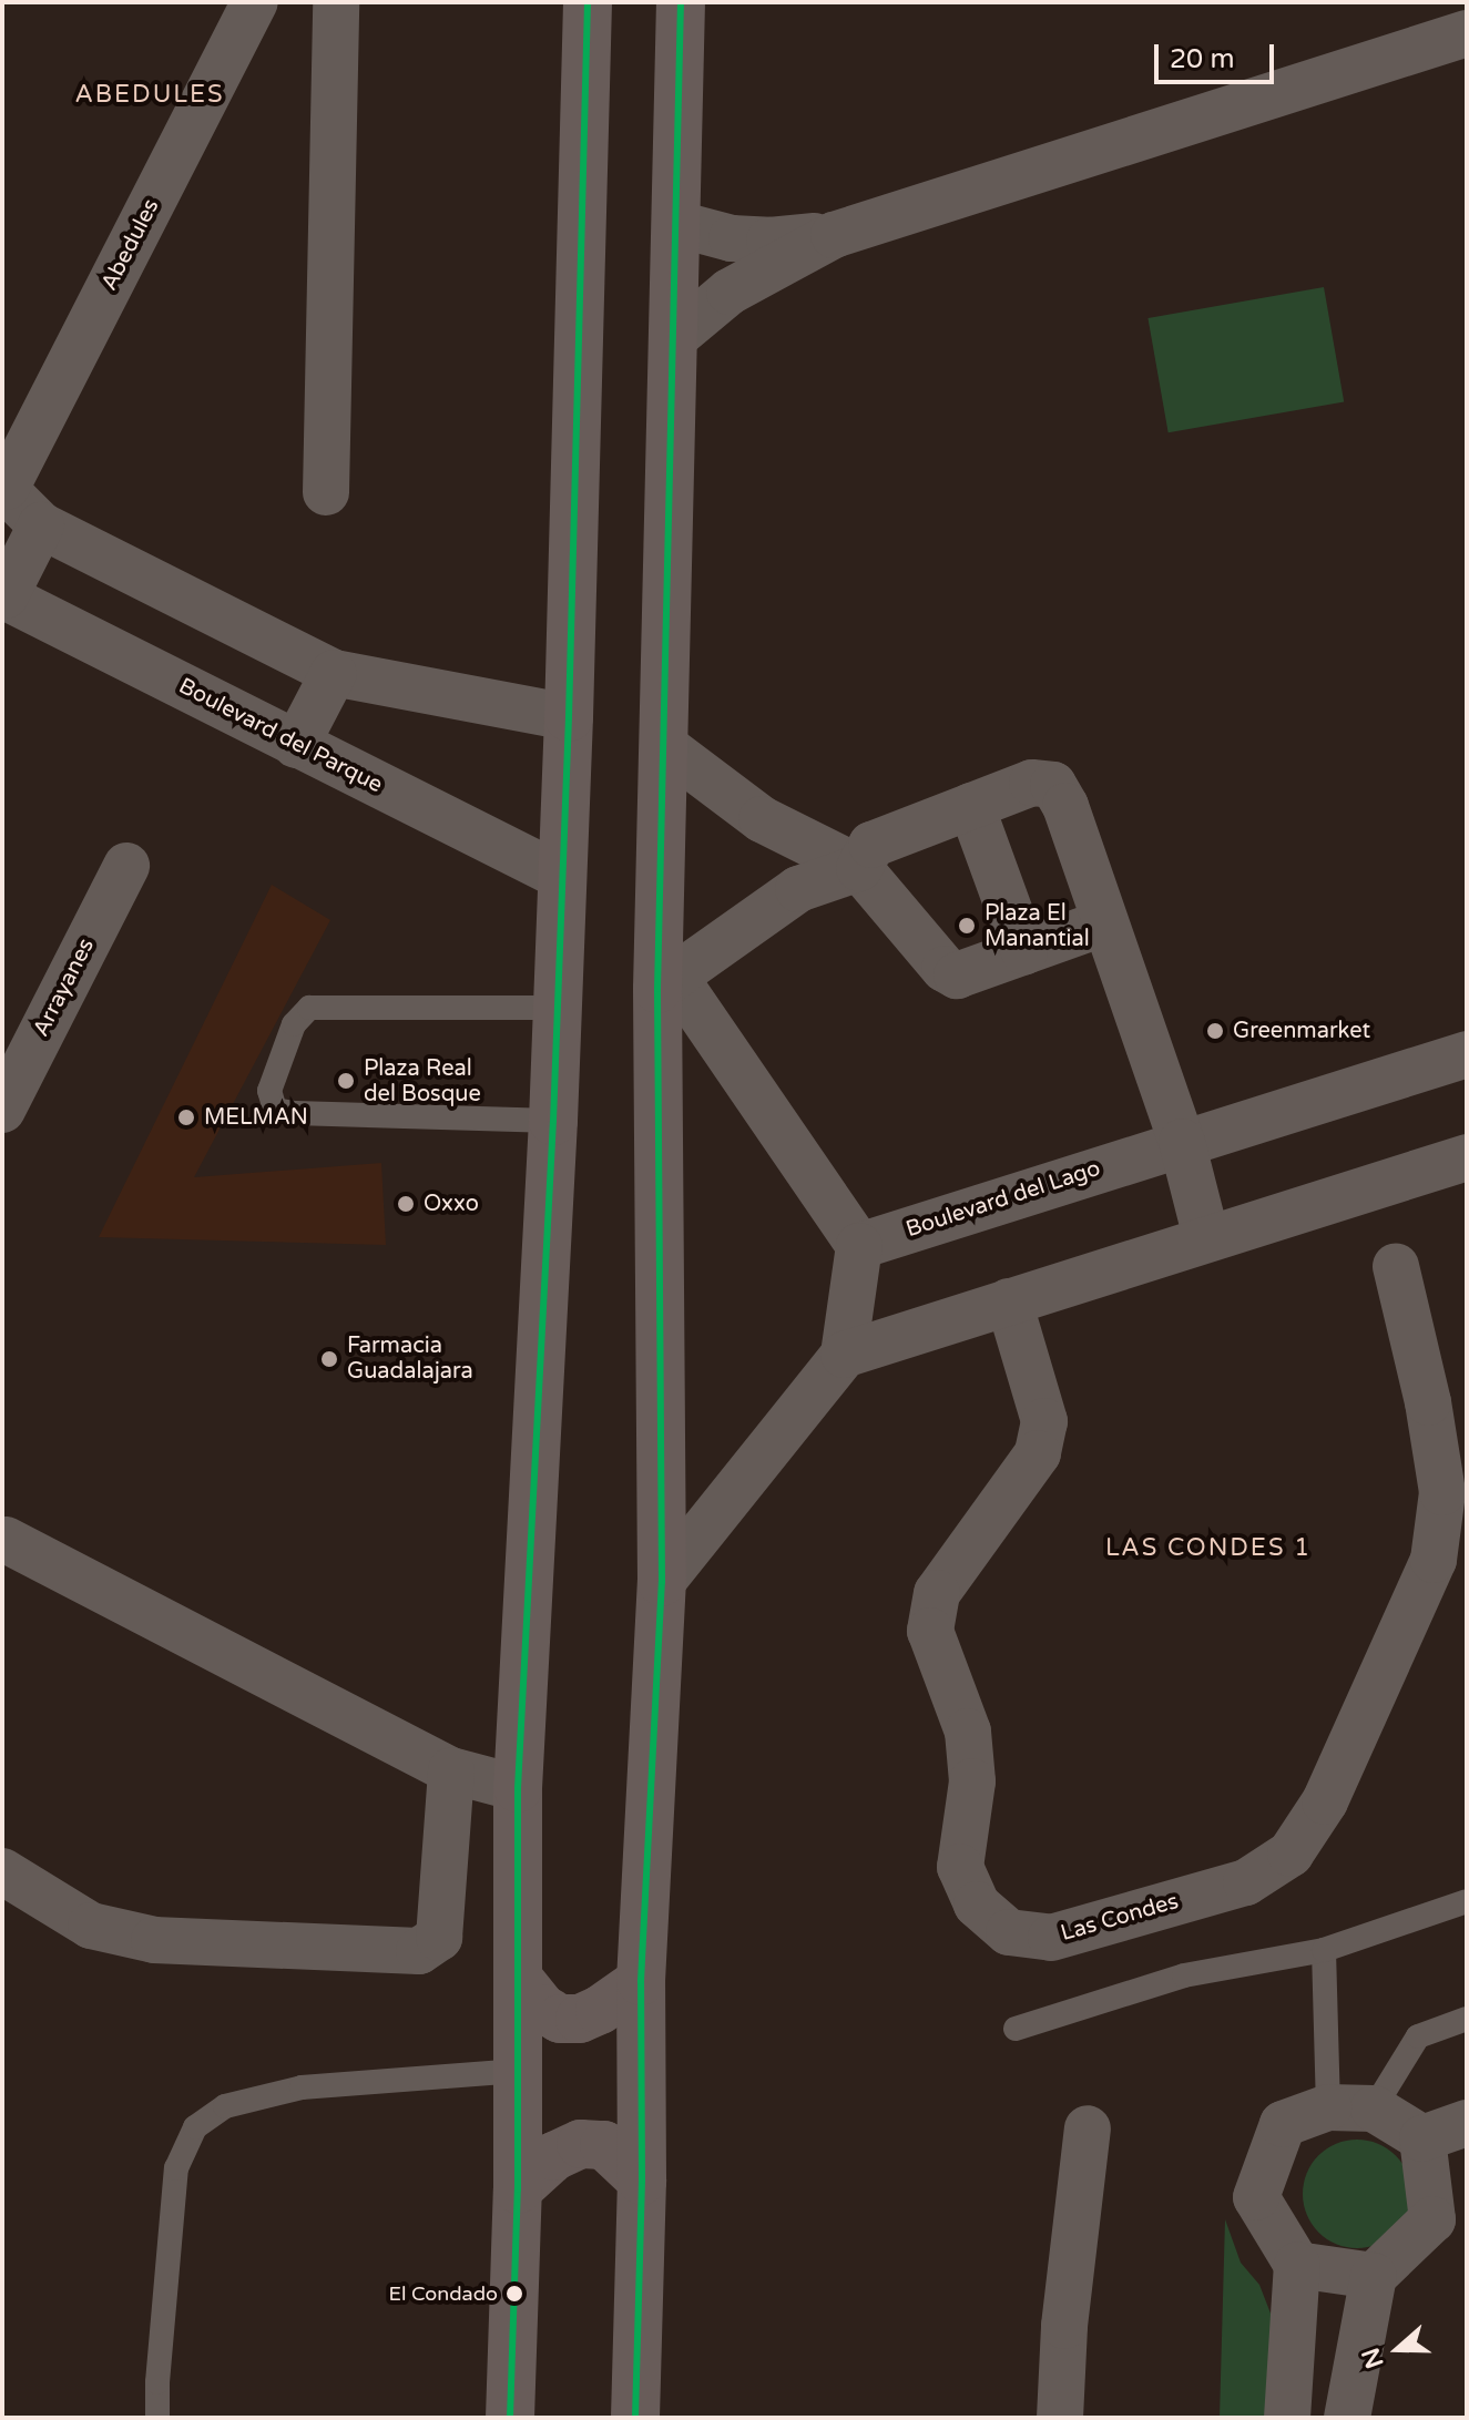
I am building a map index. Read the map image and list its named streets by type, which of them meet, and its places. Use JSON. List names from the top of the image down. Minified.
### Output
{"streets":{"street":["Abedules","Boulevard del Parque","Arrayanes","Boulevard del Lago","Las Condes"]},"districts":["ABEDULES","LAS CONDES 1"],"places":["Plaza El Manantial","Greenmarket","Plaza Real del Bosque","MELMAN","Oxxo","Farmacia Guadalajara","El Condado"],"scale_bar":"20 m","north":"left"}
